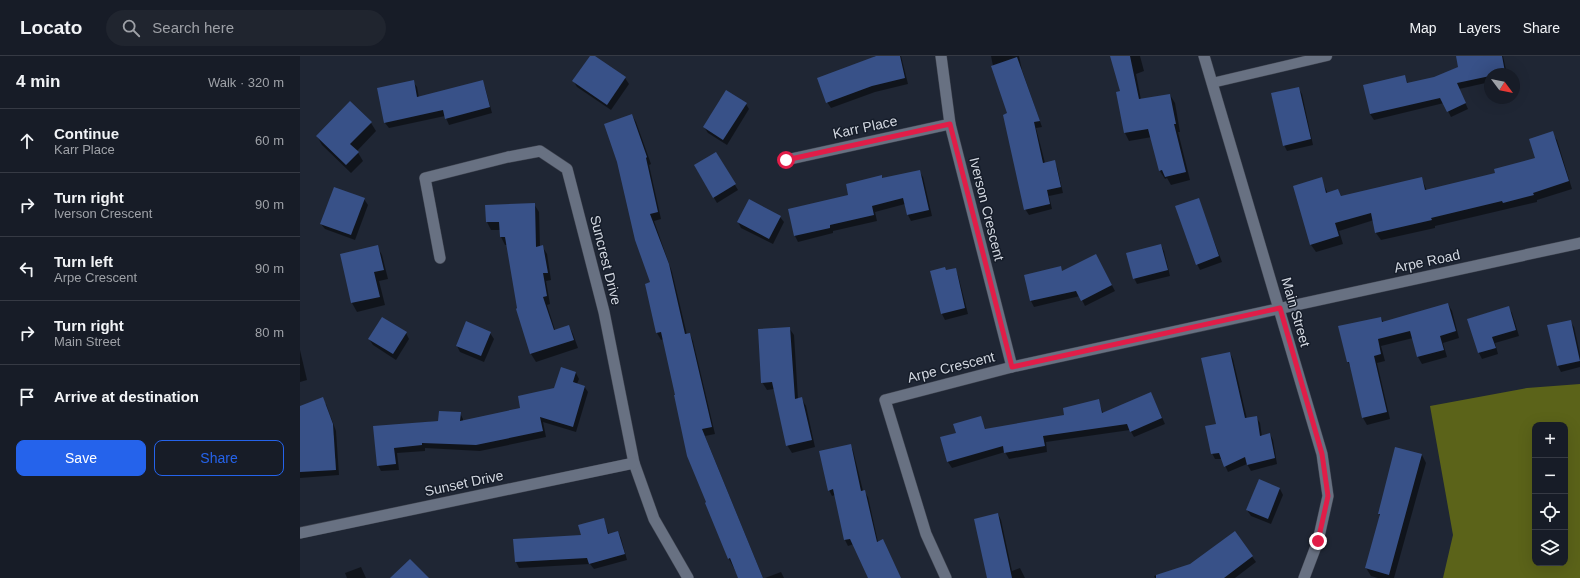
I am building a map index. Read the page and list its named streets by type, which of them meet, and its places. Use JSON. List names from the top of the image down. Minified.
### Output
{"streets":{"street":["Karr Place","Iverson Crescent","Suncrest Drive","Arpe Road","Main Street","Arpe Crescent","Sunset Drive"]},"crossings":[["Karr Place","Iverson Crescent"],["Iverson Crescent","Arpe Crescent"],["Suncrest Drive","Sunset Drive"],["Arpe Road","Main Street"],["Arpe Road","Arpe Crescent"],["Main Street","Arpe Crescent"]],"north":"bottom right","page":{"header":"Locato","search":"Search here","nav":["Map","Layers","Share"],"heading":["4 min","Walk · 320 m"],"list":[["Continue","Karr Place","60 m"],["Turn right","Iverson Crescent","90 m"],["Turn left","Arpe Crescent","90 m"],["Turn right","Main Street","80 m"],"Arrive at destination"],"map_buttons":["+","−"],"buttons":["Save","Share"]}}
